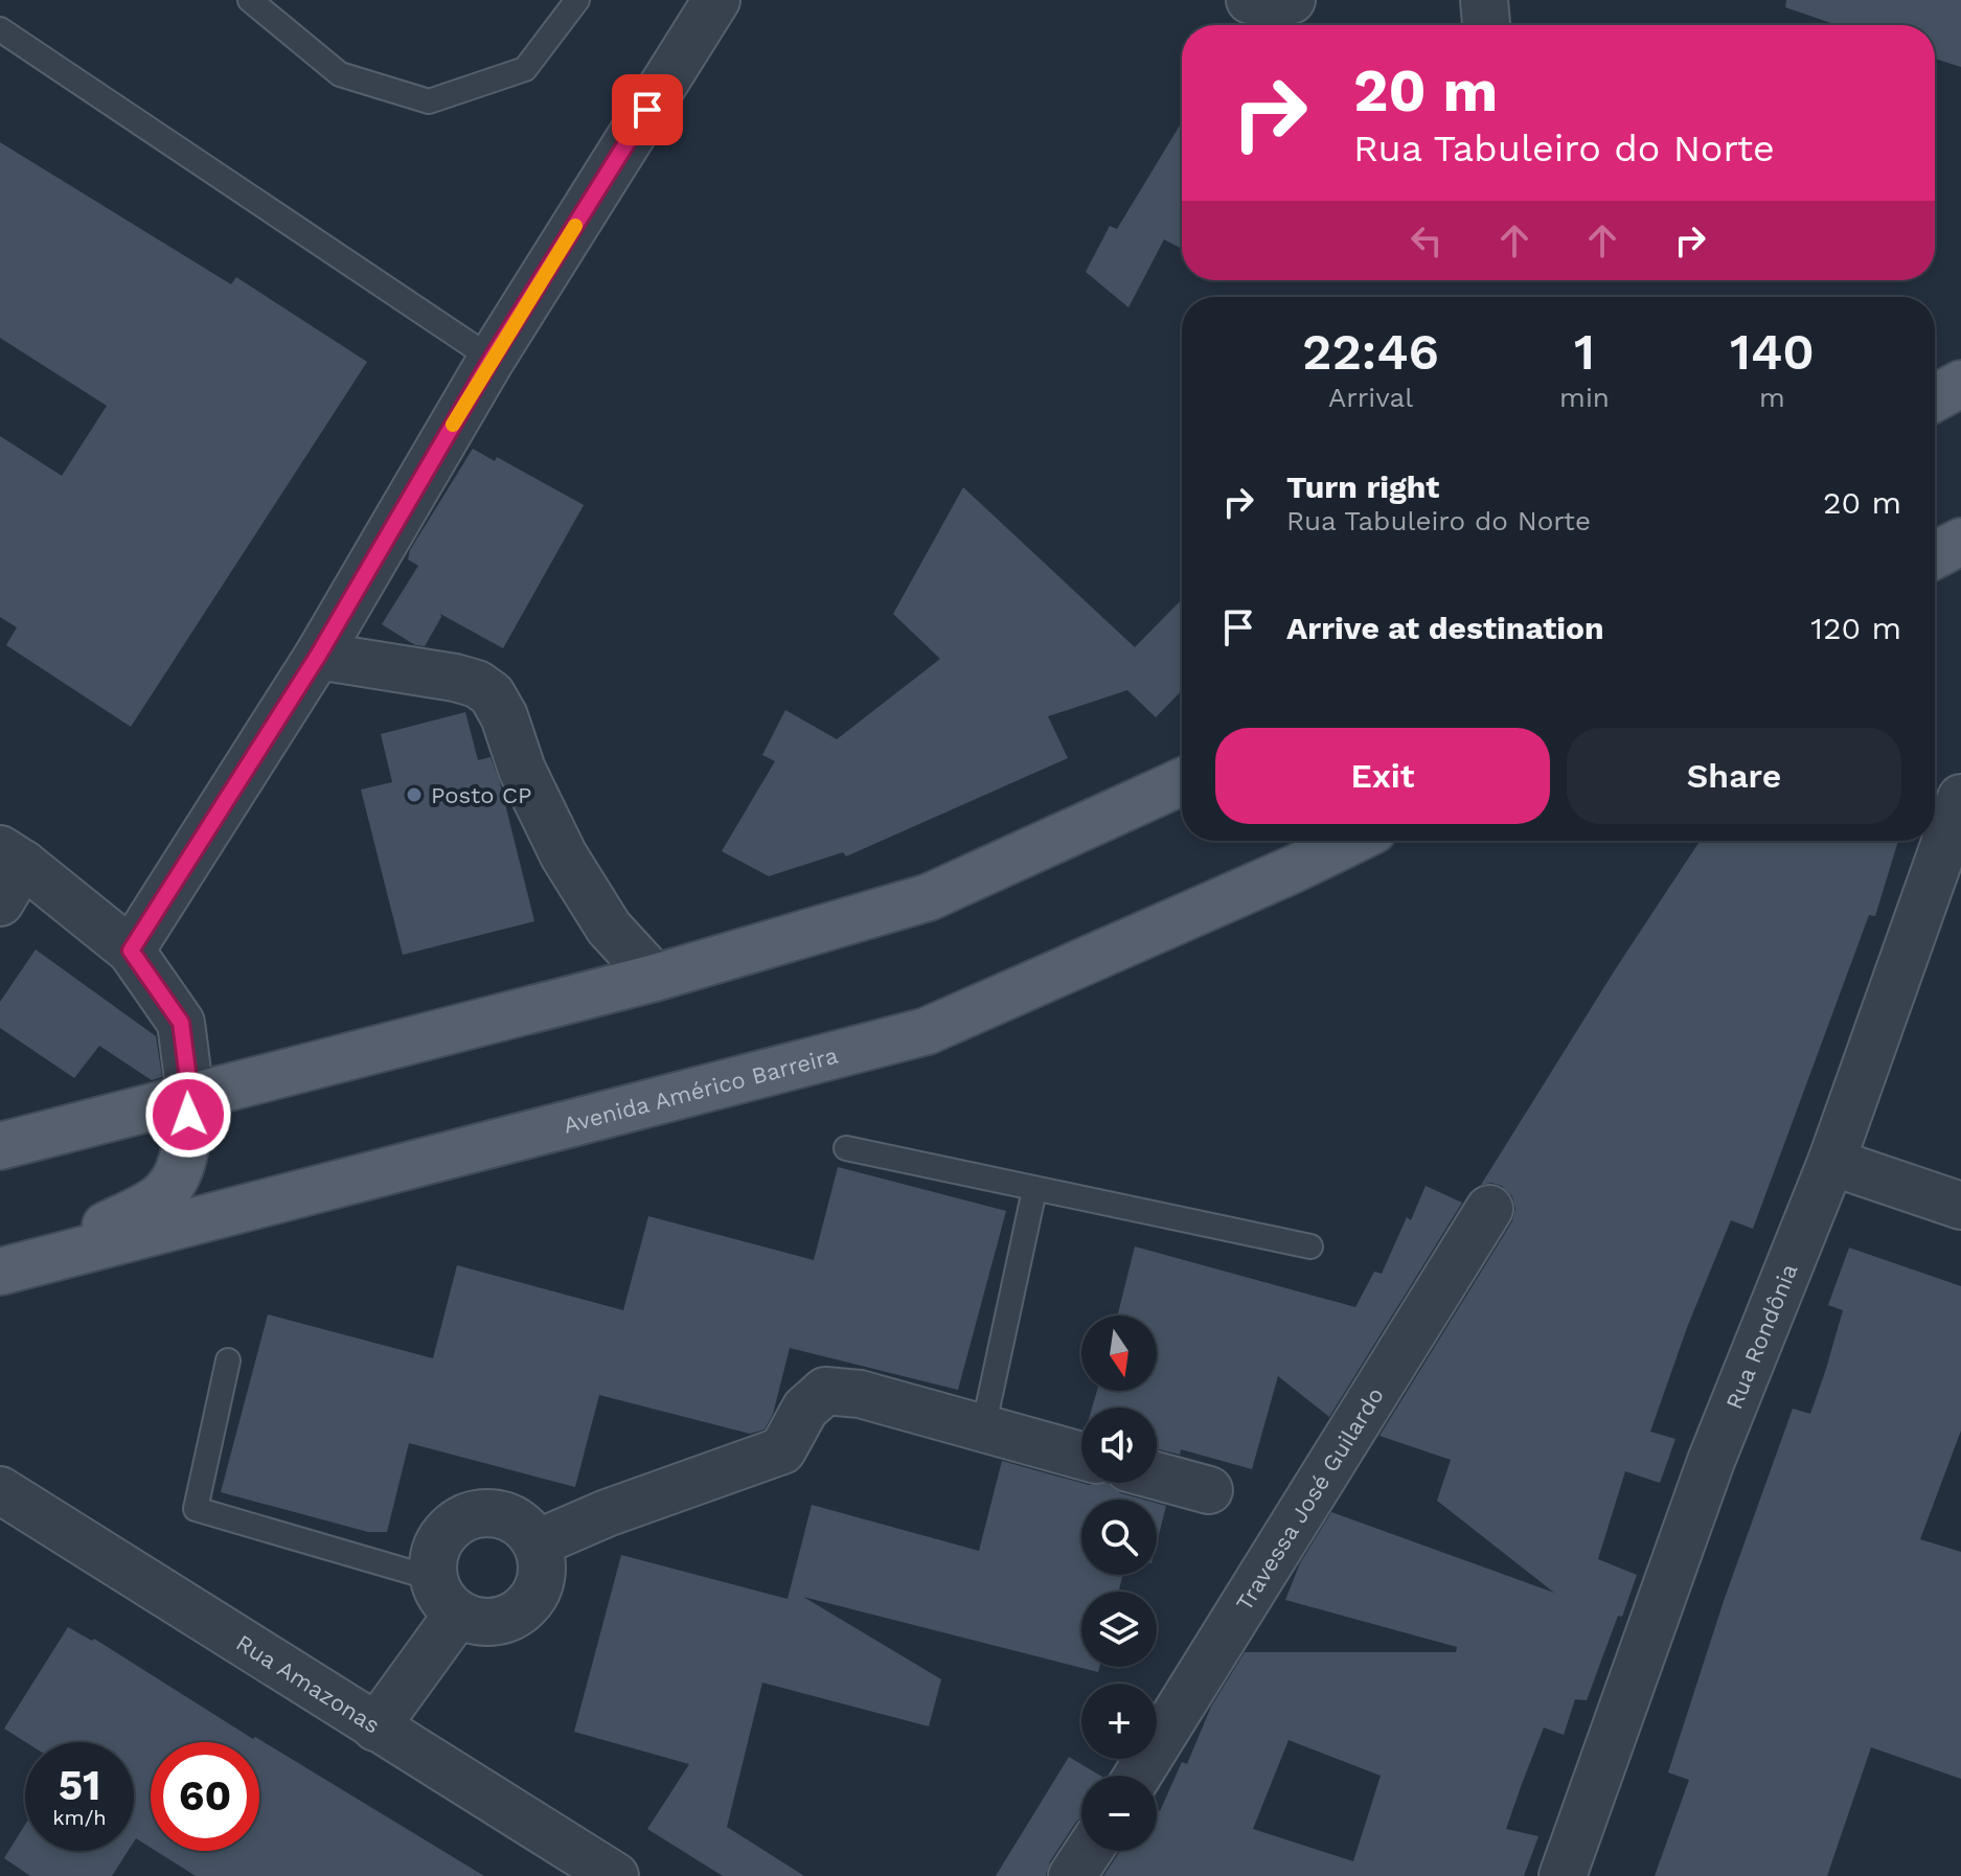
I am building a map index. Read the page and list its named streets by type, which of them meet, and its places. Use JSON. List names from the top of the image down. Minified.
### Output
{"streets":{"main road":["Avenida Américo Barreira"],"street":["Rua Rondônia","Travessa José Guilardo","Rua Amazonas"]},"places":["Posto CP"],"north":"bottom","page":{"turn":["20 m","Rua Tabuleiro do Norte"],"eta":["22:46","Arrival","1","min","140","m"],"list":[{"name":"Turn right","note":"Rua Tabuleiro do Norte","value":"20 m"},{"name":"Arrive at destination","value":"120 m"}],"buttons":["Exit","Share"],"map_buttons":["+","−"],"speed":"51 km/h","limit":"60"}}
